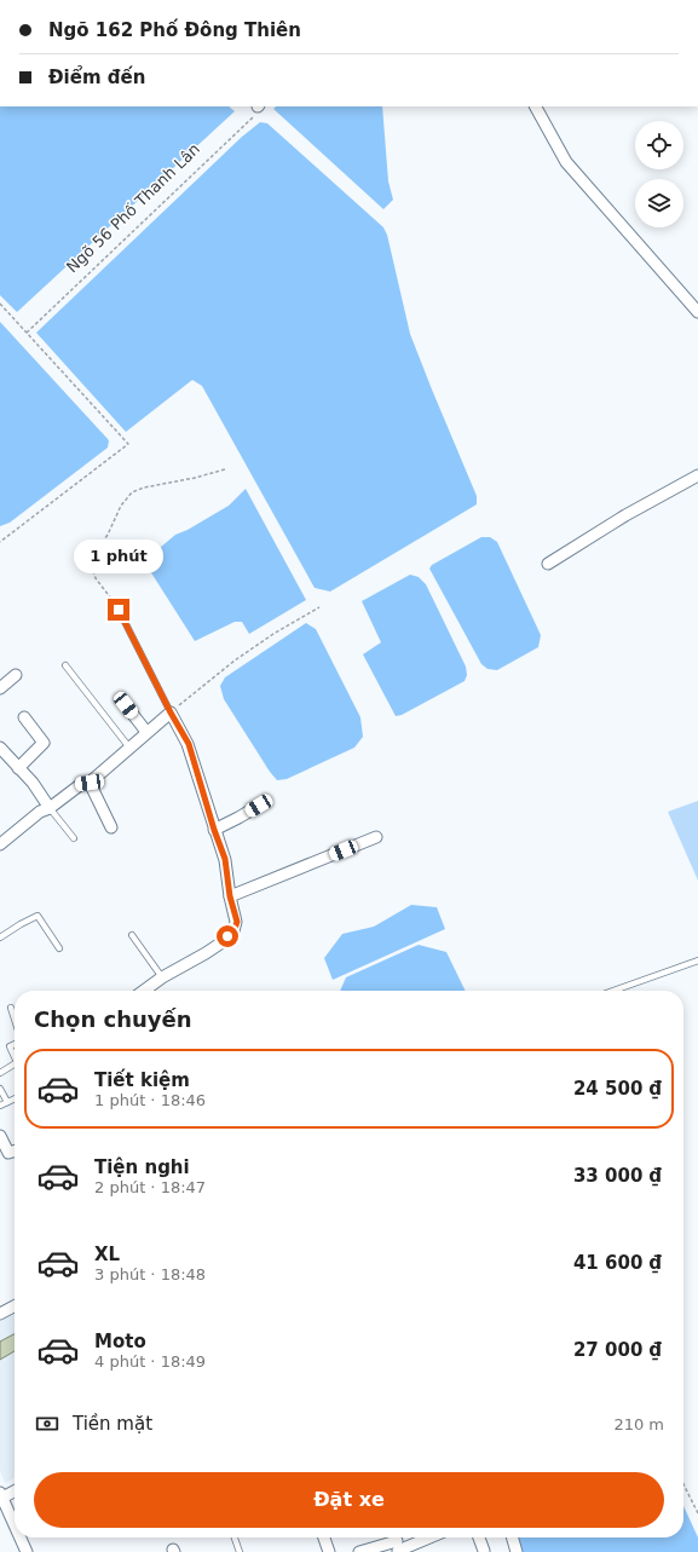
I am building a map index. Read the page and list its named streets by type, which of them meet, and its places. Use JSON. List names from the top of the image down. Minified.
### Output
{"streets":{"path":["Ngõ 56 Phố Thanh Lân"]},"page":{"banner":["Ngõ 162 Phố Đông Thiên","Điểm đến"],"bubble":"1 phút","heading":"Chọn chuyến","list":[{"name":"Tiết kiệm","note":"1 phút · 18:46","value":"24 500 ₫"},{"name":"Tiện nghi","note":"2 phút · 18:47","value":"33 000 ₫"},{"name":"XL","note":"3 phút · 18:48","value":"41 600 ₫"},{"name":"Moto","note":"4 phút · 18:49","value":"27 000 ₫"}],"pay":["Tiền mặt","210 m"],"buttons":"Đặt xe"}}
